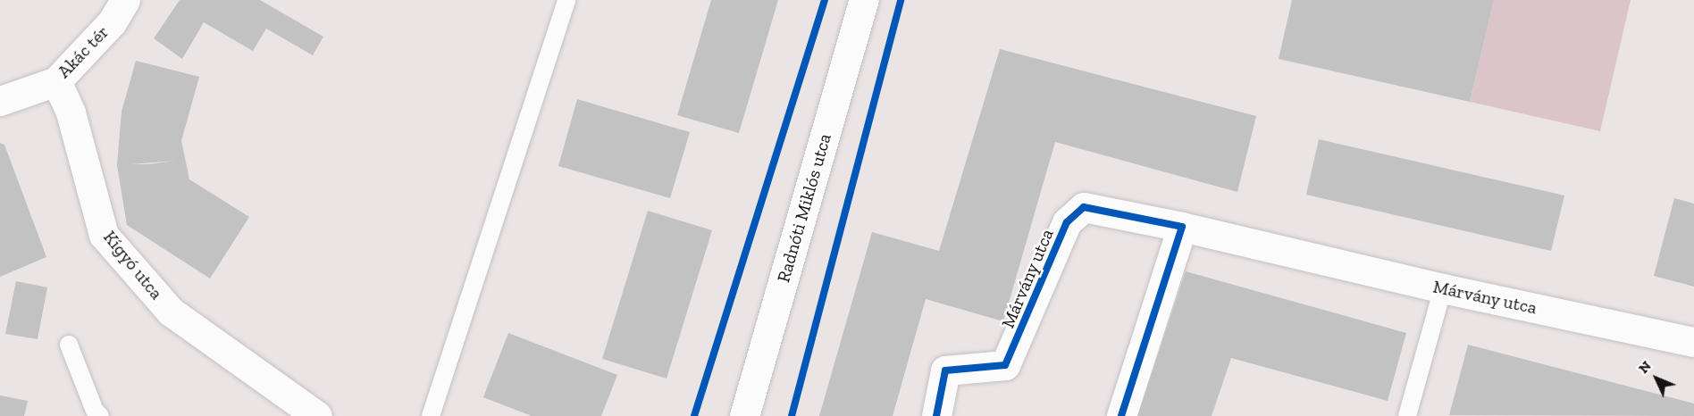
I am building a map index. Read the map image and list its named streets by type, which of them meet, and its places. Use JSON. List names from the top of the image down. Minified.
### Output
{"streets":{"street":["Akác tér","Radnóti Miklós utca","Kígyó utca","Márvány utca"]},"crossings":[["Akác tér","Kígyó utca"]],"north":"top left"}
